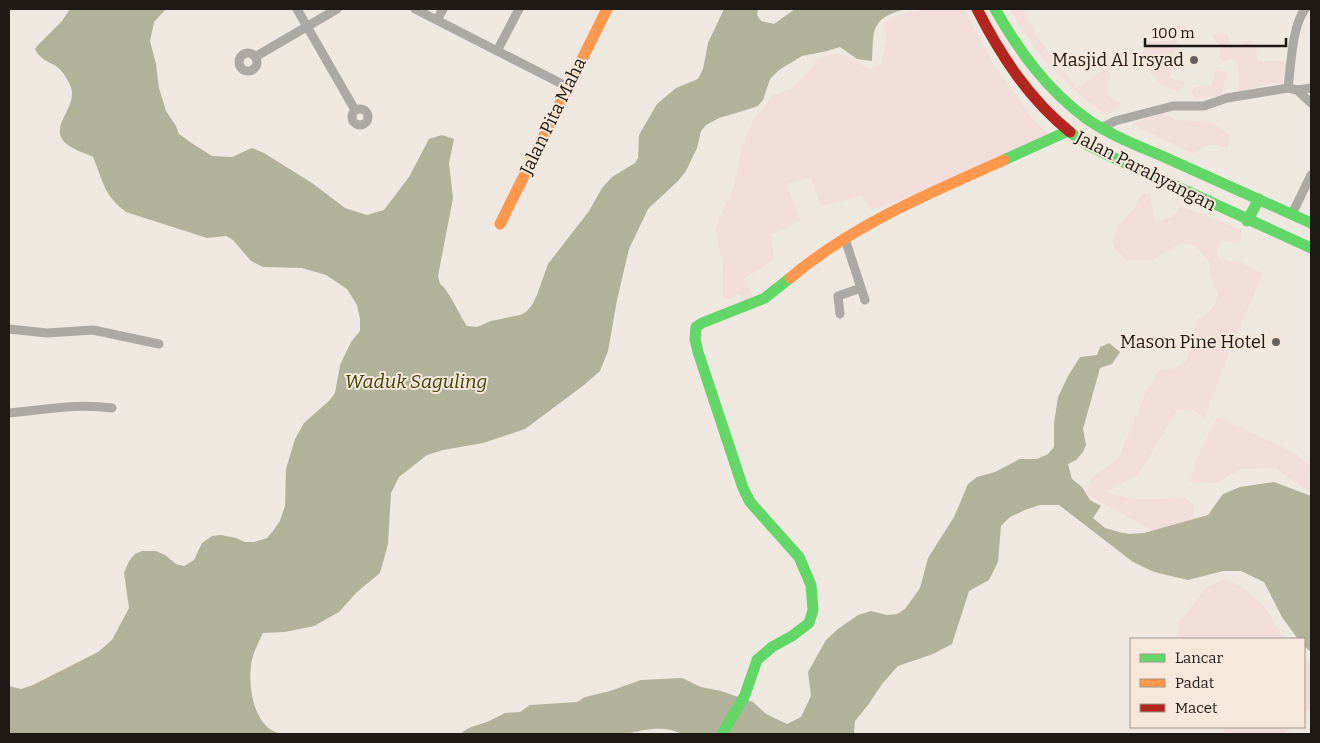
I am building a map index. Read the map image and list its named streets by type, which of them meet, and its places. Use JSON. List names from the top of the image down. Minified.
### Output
{"streets":{"street":["Jalan Pita Maha","Jalan Parahyangan"]},"water":["Waduk Saguling"],"places":["Masjid Al Irsyad","Mason Pine Hotel"],"legend":["Lancar","Padat","Macet"],"scale_bar":"100 m"}
